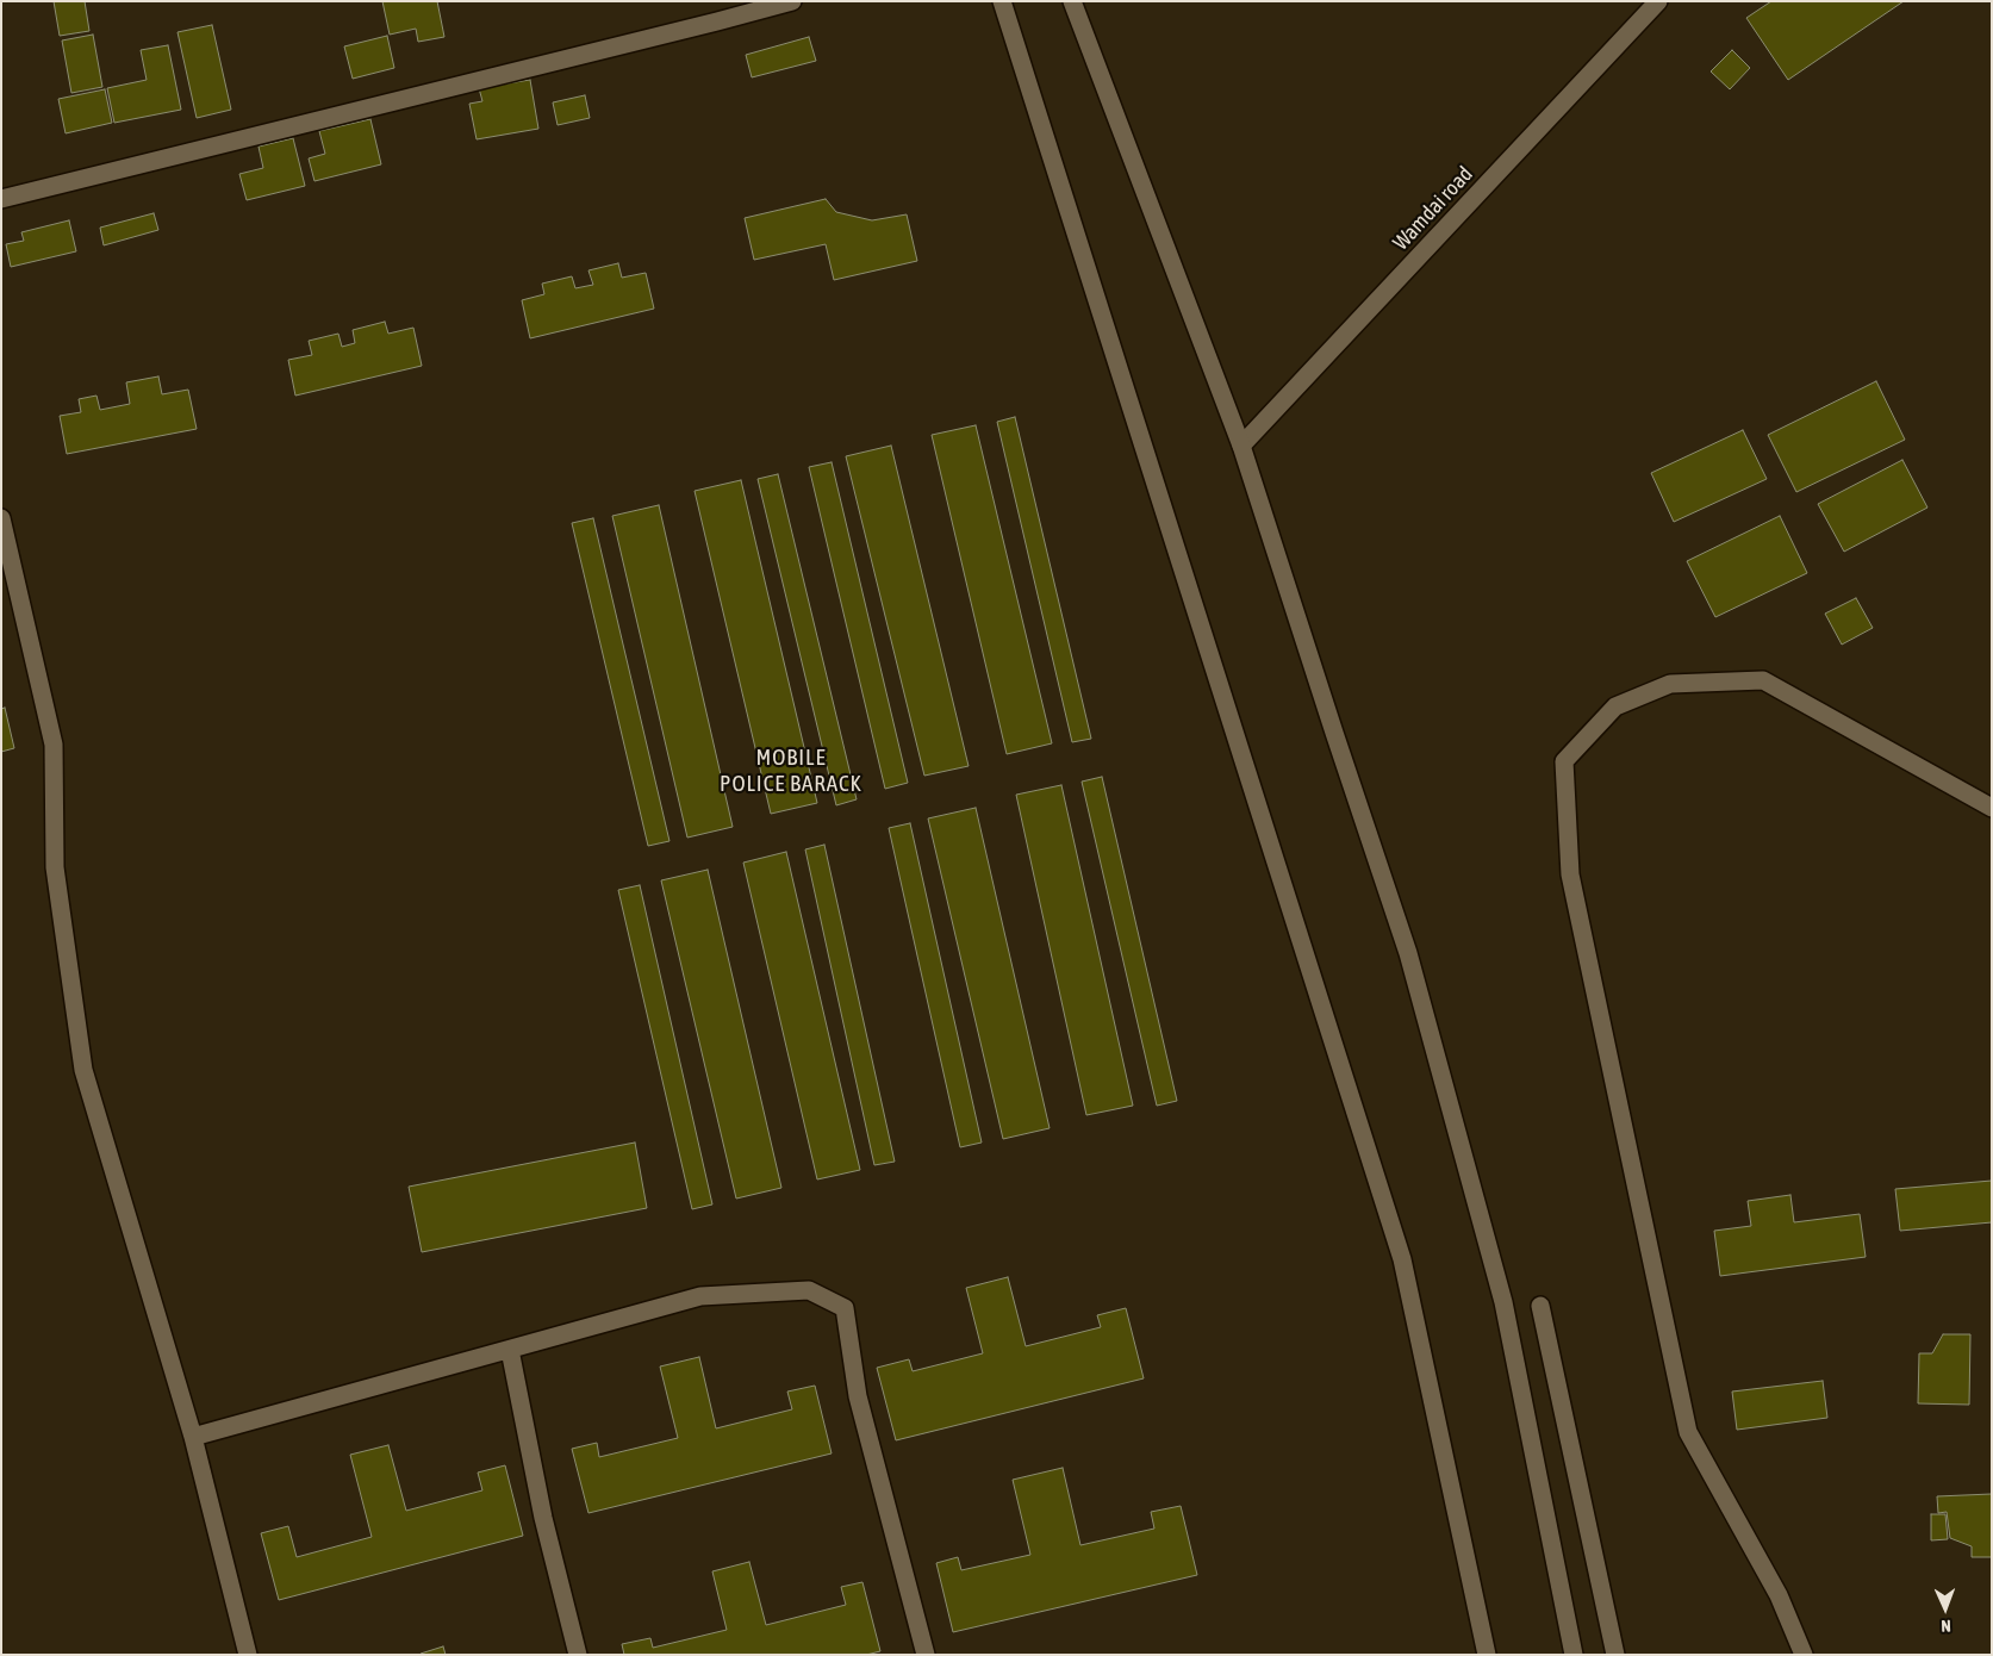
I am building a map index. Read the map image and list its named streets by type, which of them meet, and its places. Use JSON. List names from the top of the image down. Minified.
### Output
{"streets":{"street":["Wamdai road"]},"districts":["MOBILE POLICE BARACK"],"north":"bottom"}
